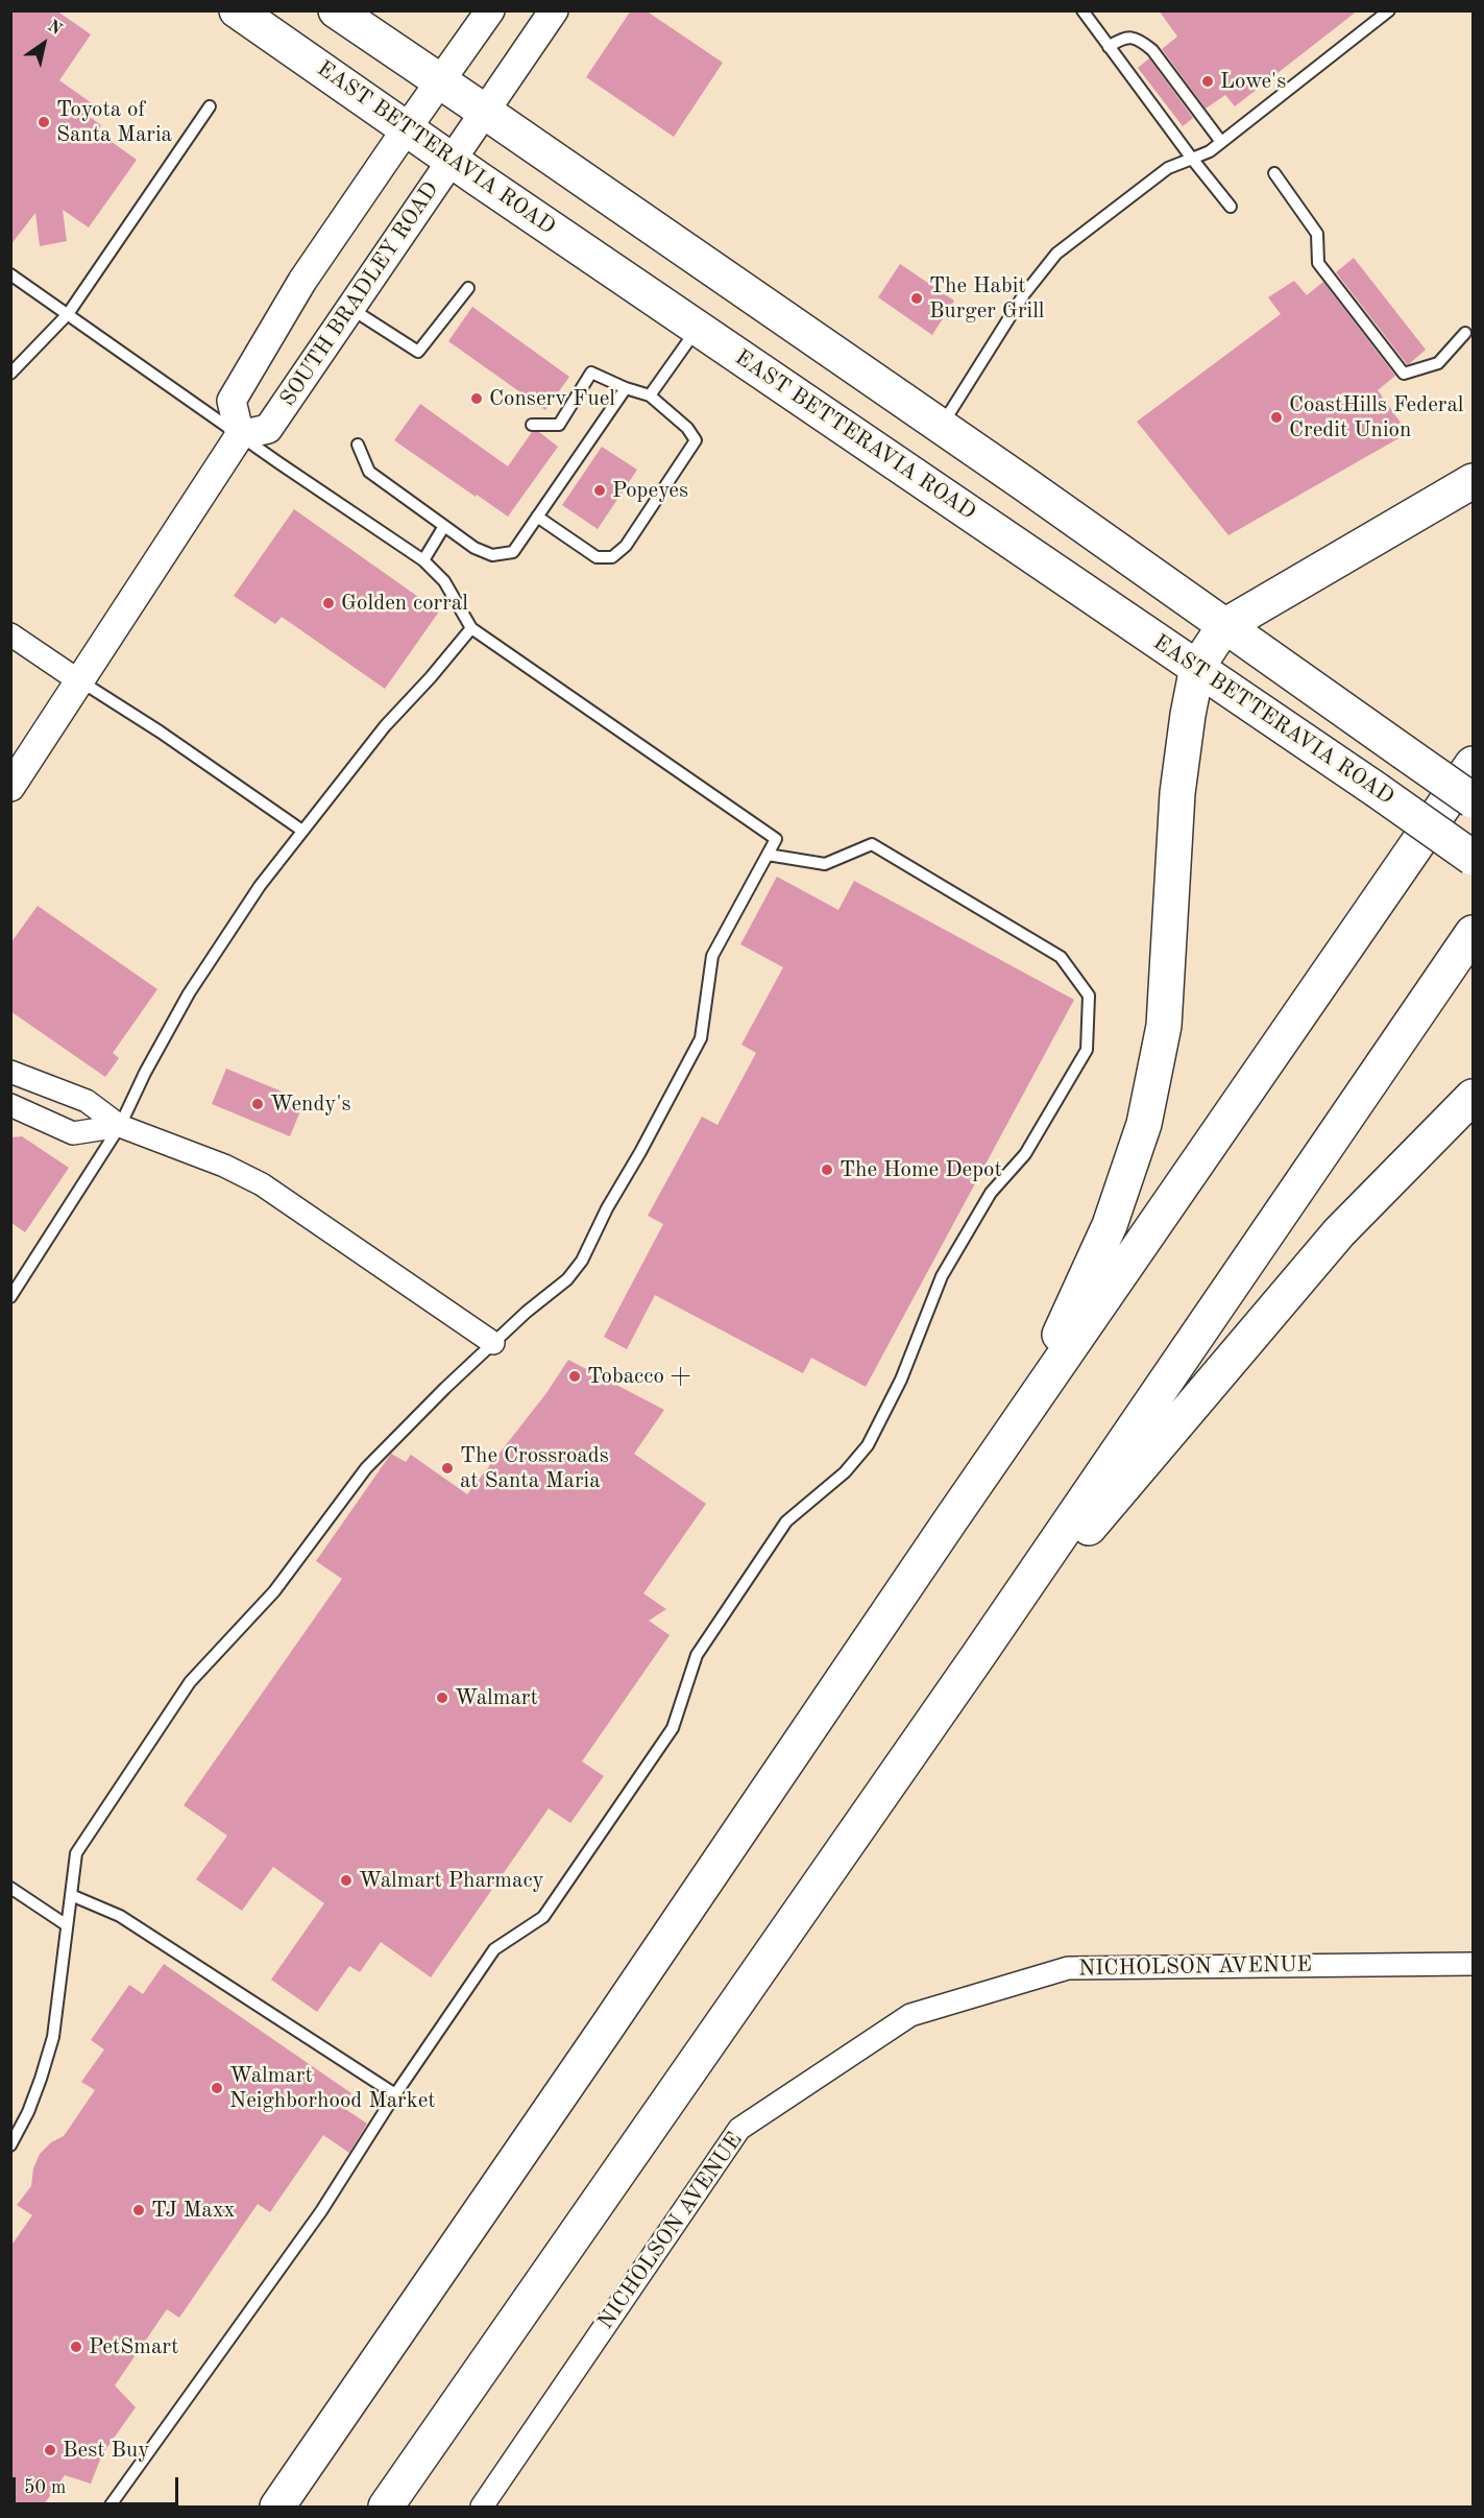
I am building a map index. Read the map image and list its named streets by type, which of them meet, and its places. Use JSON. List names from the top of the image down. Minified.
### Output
{"streets":{"highway":["EAST BETTERAVIA ROAD"],"street":["SOUTH BRADLEY ROAD","NICHOLSON AVENUE"]},"crossings":[["EAST BETTERAVIA ROAD","SOUTH BRADLEY ROAD"]],"places":["Lowe's","Toyota of Santa Maria","The Habit Burger Grill","Conserv Fuel","CoastHills Federal Credit Union","Popeyes","Golden corral","Wendy's","The Home Depot","Tobacco +","The Crossroads at Santa Maria","Walmart","Walmart Pharmacy","Walmart Neighborhood Market","TJ Maxx","PetSmart","Best Buy"],"scale_bar":"50 m","north":"top right"}
